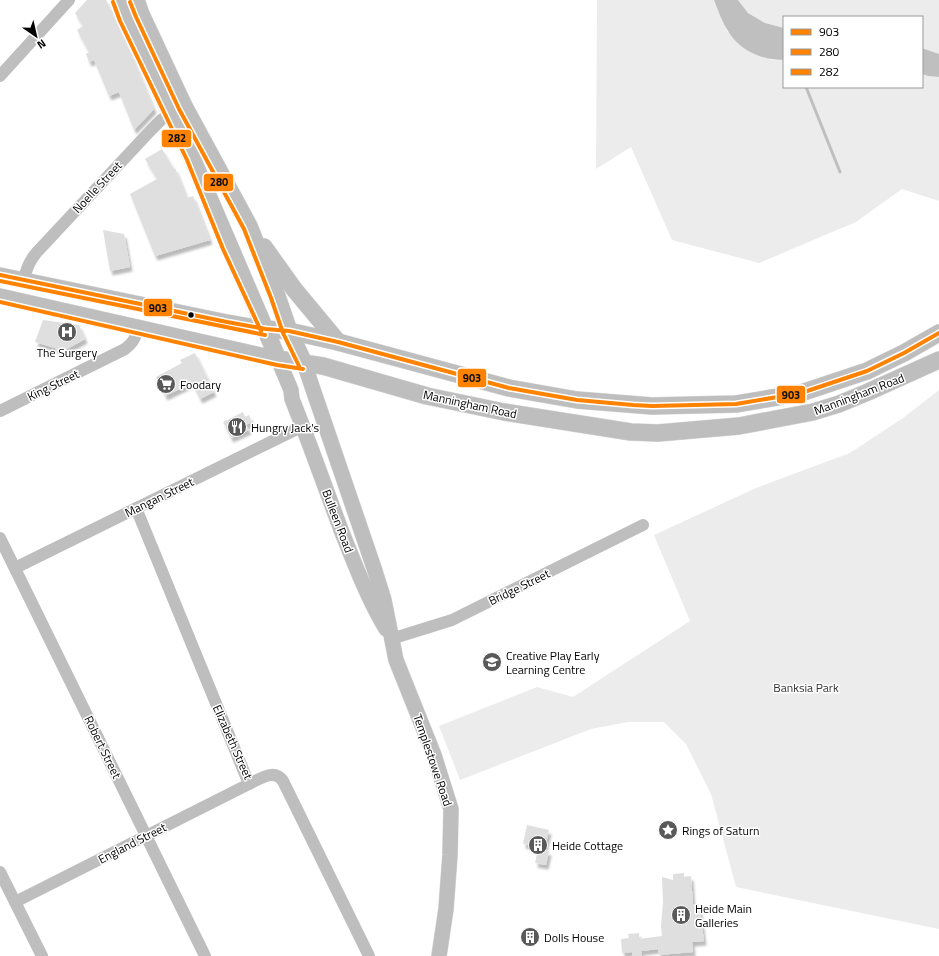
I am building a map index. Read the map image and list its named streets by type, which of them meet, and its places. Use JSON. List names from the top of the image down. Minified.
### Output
{"streets":{"highway":["Manningham Road","Bulleen Road"],"main road":["Templestowe Road"],"street":["Noelle Street","King Street","Mangan Street","Bridge Street","Elizabeth Street","Robert Street","England Street"]},"crossings":[["Noelle Street","Manningham Road"],["Noelle Street","Bulleen Road"],["King Street","Manningham Road"],["Manningham Road","Bulleen Road"],["Mangan Street","Bulleen Road"],["Mangan Street","Elizabeth Street"],["Mangan Street","Robert Street"],["Bulleen Road","Bridge Street"],["Bulleen Road","Templestowe Road"],["Bridge Street","Templestowe Road"],["Elizabeth Street","England Street"],["Robert Street","England Street"]],"parks":["Banksia Park"],"places":{"hospital":["The Surgery"],"supermarket":["Foodary"],"restaurant":["Hungry Jack's"],"school or university":["Creative Play Early Learning Centre"],"place":["Rings of Saturn"],"building":["Heide Cottage","Heide Main Galleries","Dolls House"]},"lines":["transit line 280","transit line 282","transit line 903"],"legend":["903","280","282"],"north":"bottom right"}
